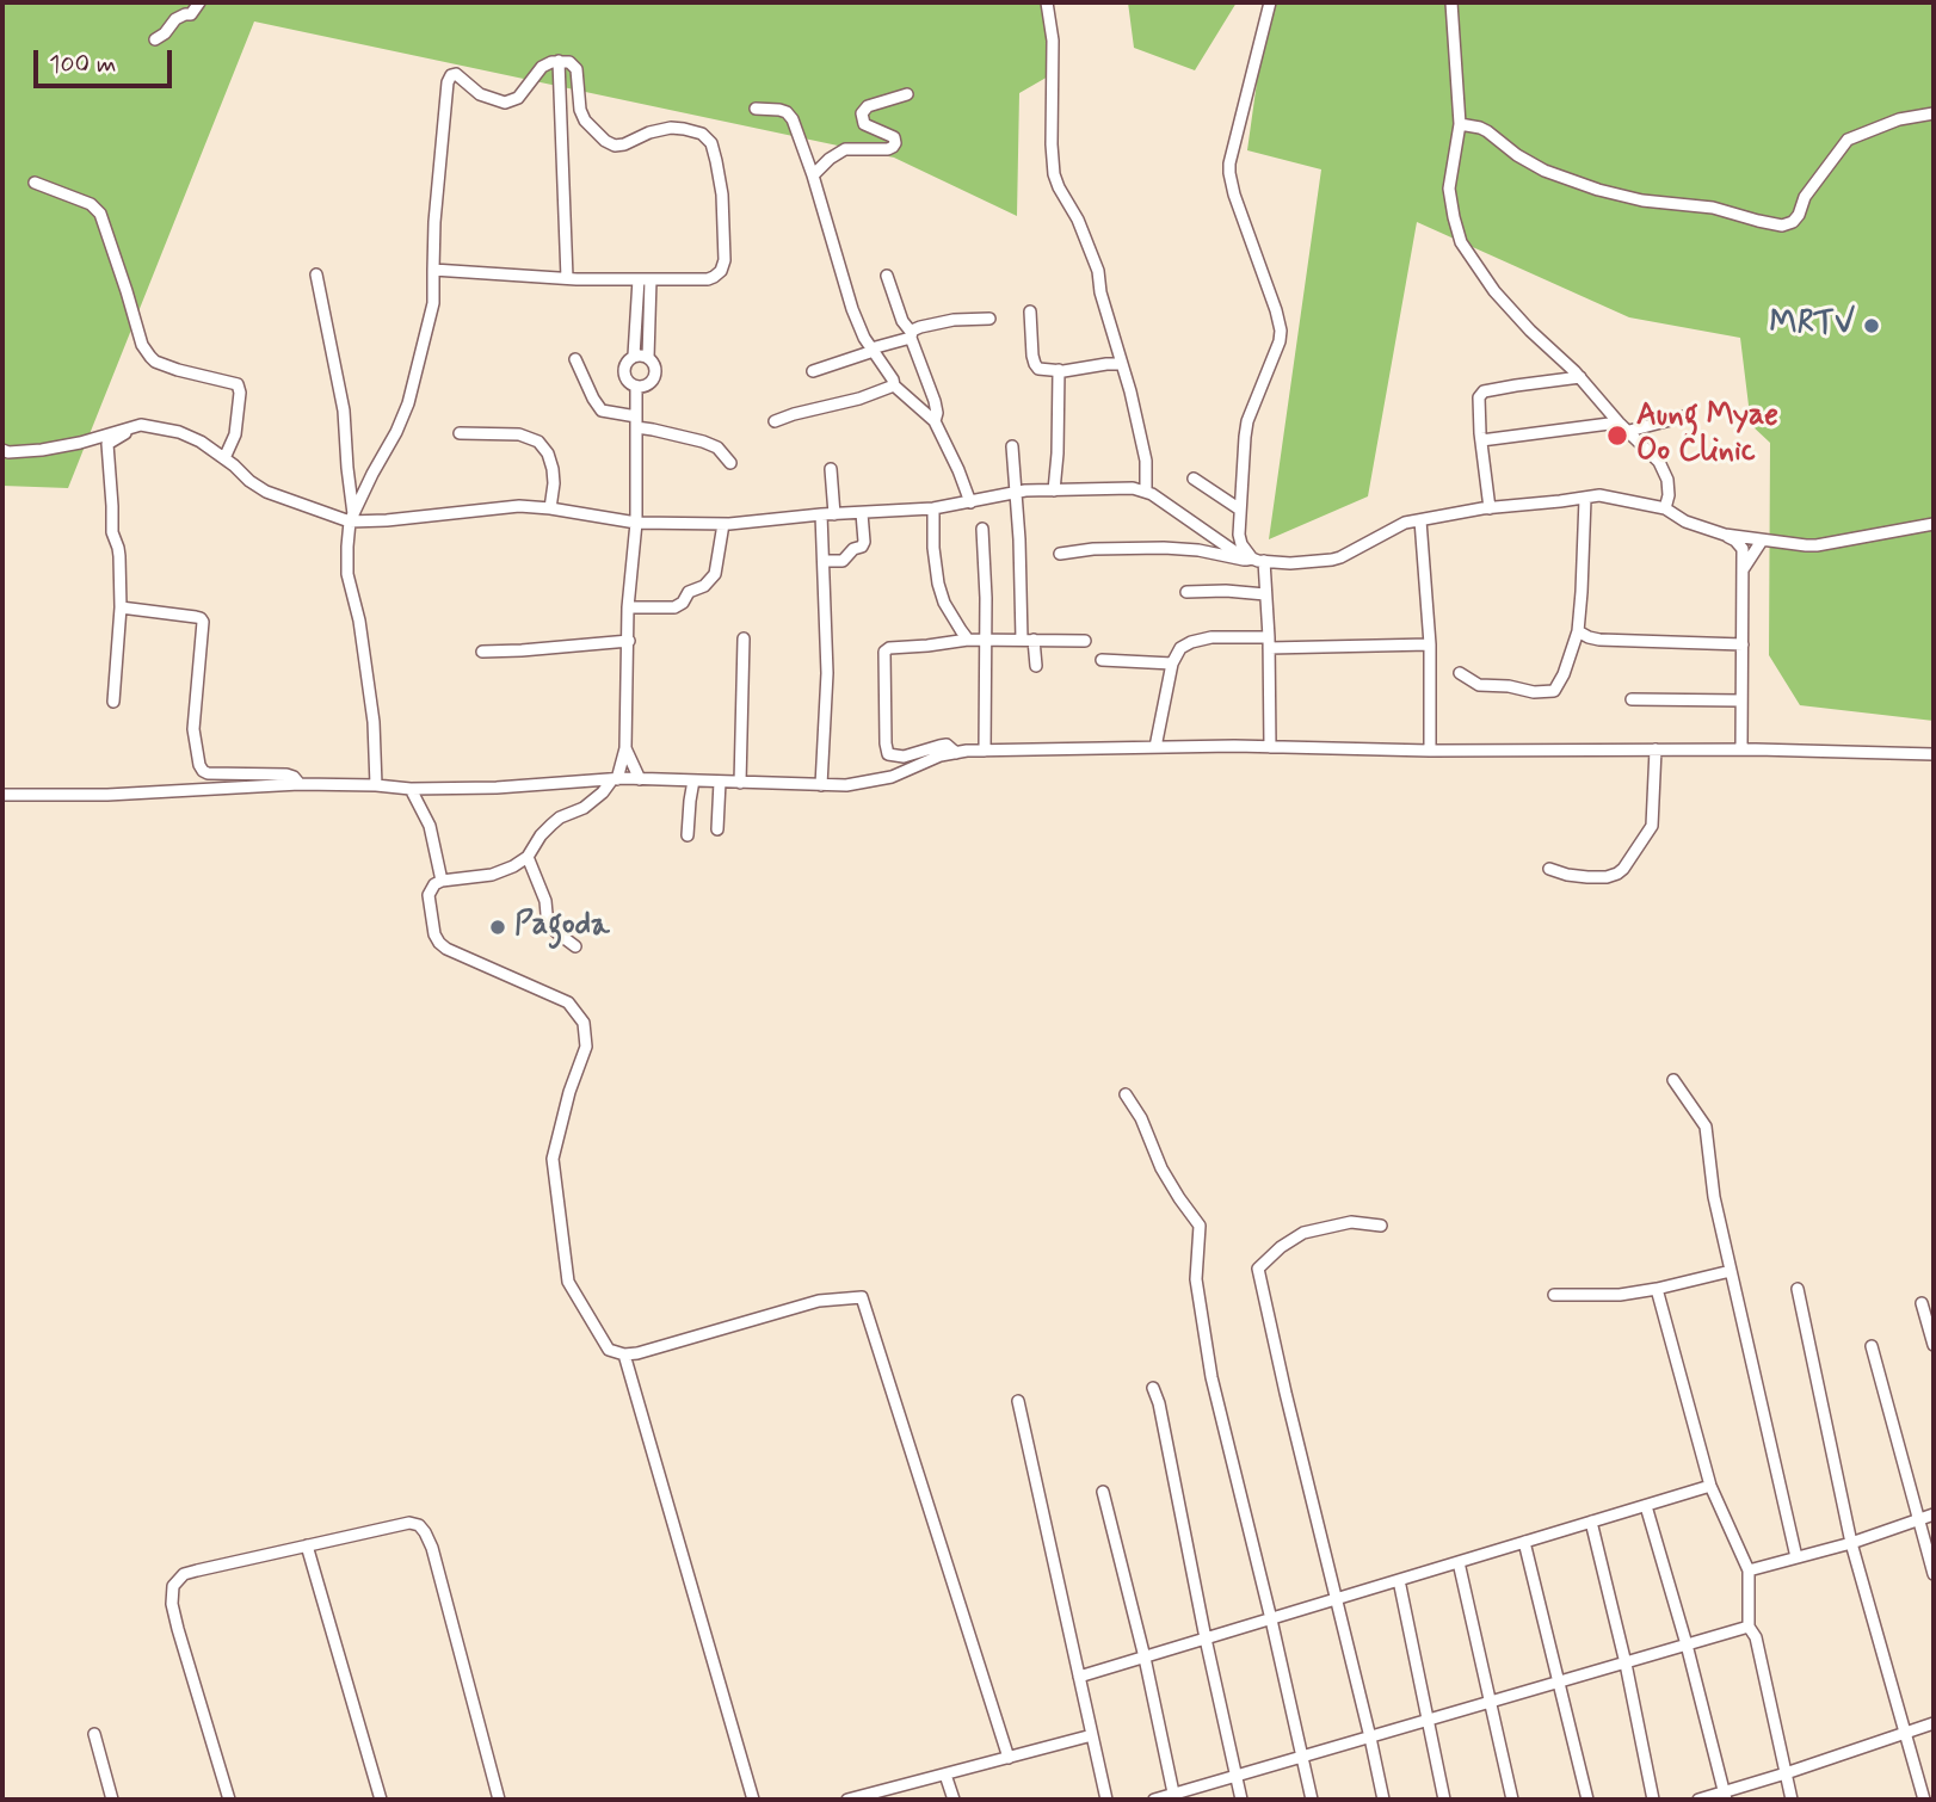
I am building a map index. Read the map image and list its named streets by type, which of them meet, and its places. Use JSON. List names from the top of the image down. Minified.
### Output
{"places":["MRTV","Aung Myae Oo Clinic","Pagoda"],"scale_bar":"100 m"}
